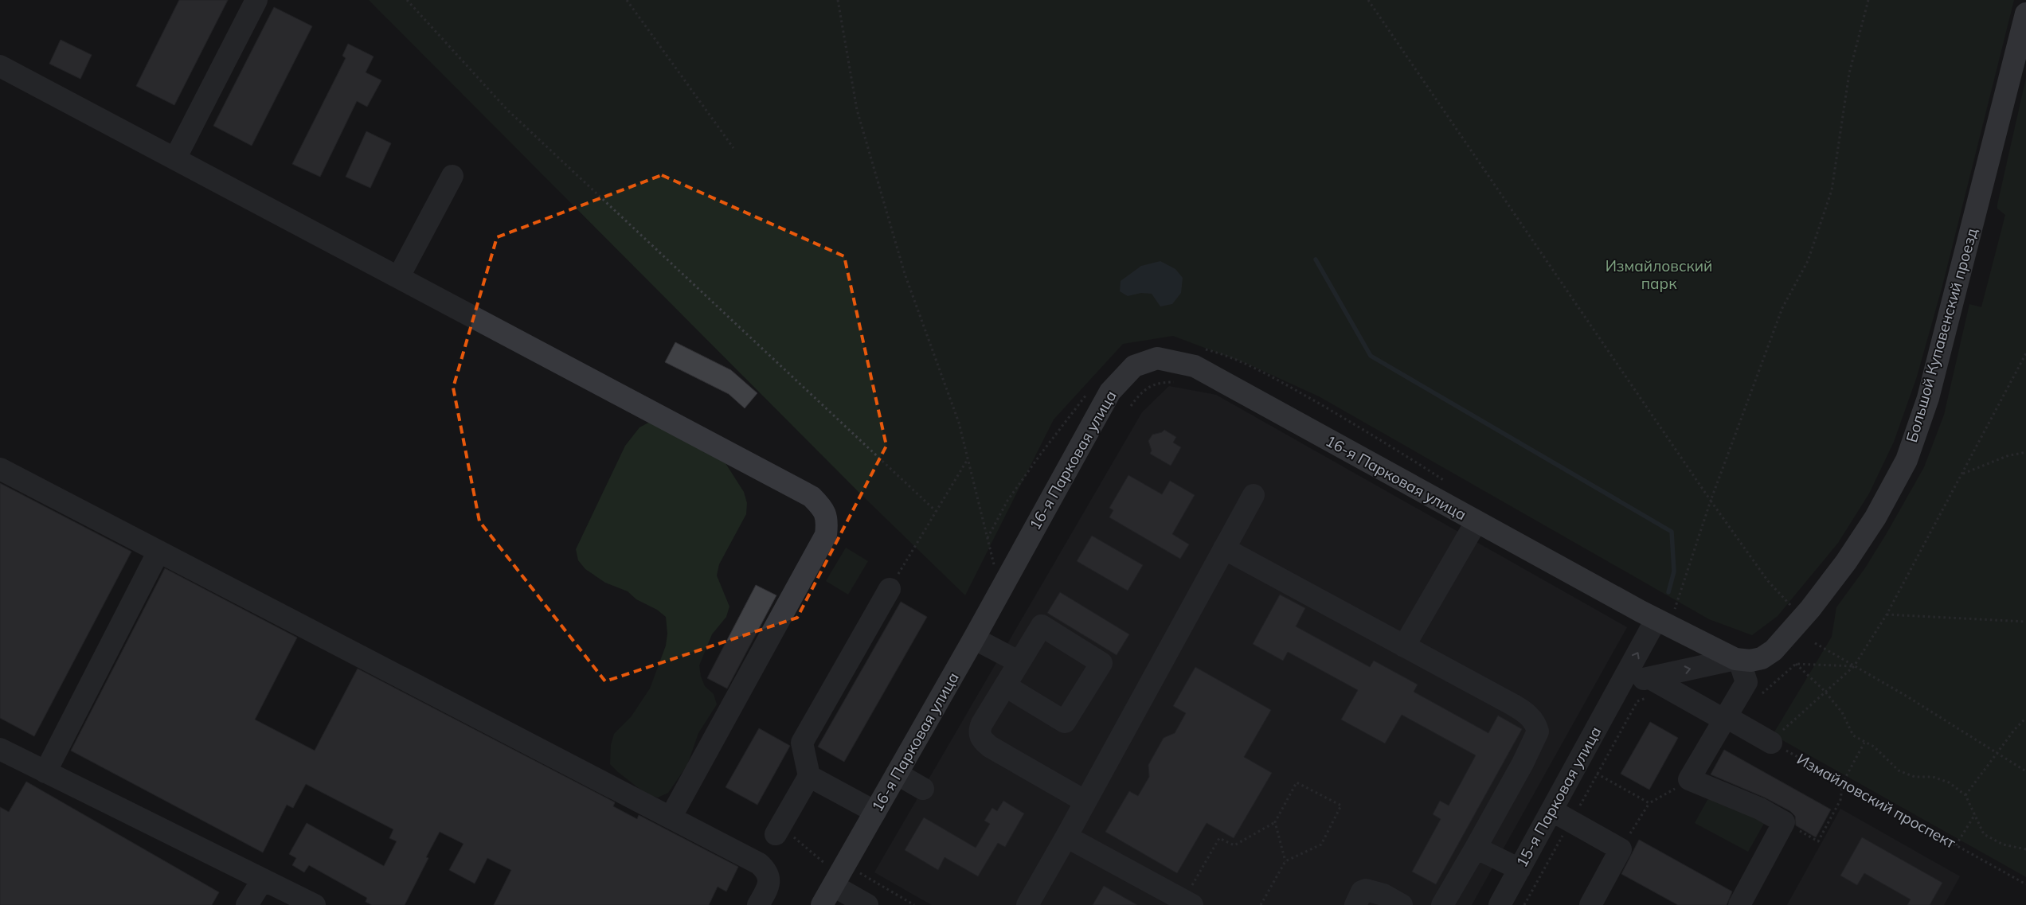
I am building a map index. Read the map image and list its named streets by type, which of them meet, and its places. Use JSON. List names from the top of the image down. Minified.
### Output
{"streets":{"main road":["Большой Купавенский проезд","16-я Парковая улица"],"street":["15-я Парковая улица"],"path":["Измайловский проспект"]},"crossings":[["Большой Купавенский проезд","16-я Парковая улица"],["16-я Парковая улица","15-я Парковая улица"]],"parks":["Измайловский парк"]}
